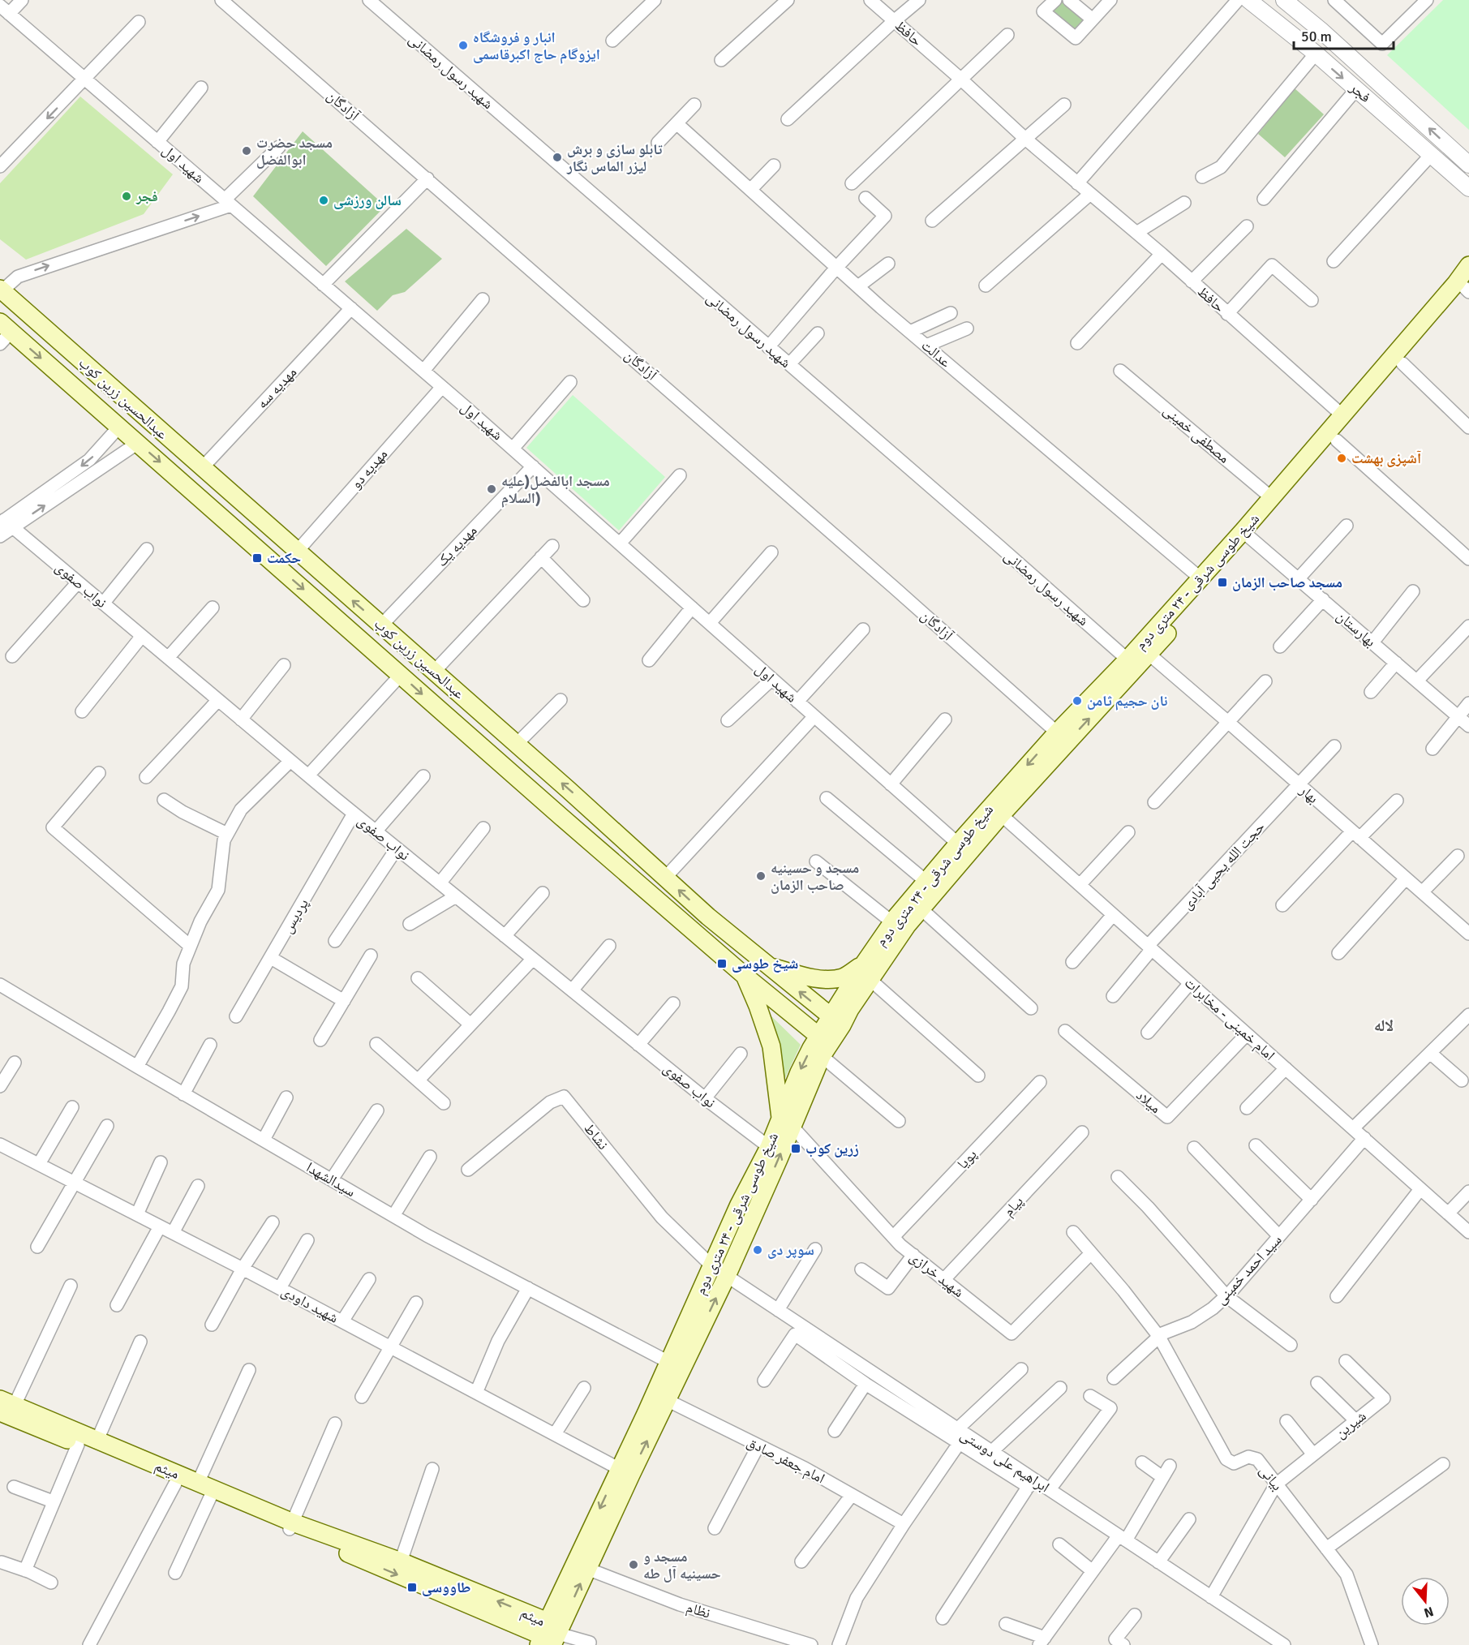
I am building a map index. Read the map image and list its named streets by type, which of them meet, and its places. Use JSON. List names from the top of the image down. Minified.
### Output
{"streets":{"main road":["عبدالحسین زرین کوب","شیخ طوسی شرقی - ۲۴ متری دوم","میثم"],"street":["حافظ","شهید رسول رمضانی","فجر","آزادگان","شهید اول","عدالت","مهدیه سه","مصطفی خمینی","مهدیه دو","مهدیه یک","نواب صفوی","بهارستان","بهار","حجت الله یحیی آبادی","پردیس","امام خمینی - مخابرات","میلاد","نشاط","پویا","سیدالشهدا","پیام","سید احمد خمینی","شهید خرازی","شهید داودی","شیرین","امام جعفر صادق","ابراهیم علی دوستی","بیانی","نظام"]},"crossings":[["حافظ","شیخ طوسی شرقی - ۲۴ متری دوم"],["شهید رسول رمضانی","شیخ طوسی شرقی - ۲۴ متری دوم"],["آزادگان","شیخ طوسی شرقی - ۲۴ متری دوم"],["شهید اول","مهدیه سه"],["شهید اول","مهدیه دو"],["شهید اول","مهدیه یک"],["شهید اول","شیخ طوسی شرقی - ۲۴ متری دوم"],["عدالت","شیخ طوسی شرقی - ۲۴ متری دوم"],["مهدیه سه","عبدالحسین زرین کوب"],["عبدالحسین زرین کوب","مهدیه دو"],["عبدالحسین زرین کوب","مهدیه یک"],["عبدالحسین زرین کوب","شیخ طوسی شرقی - ۲۴ متری دوم"],["مصطفی خمینی","شیخ طوسی شرقی - ۲۴ متری دوم"],["شیخ طوسی شرقی - ۲۴ متری دوم","نواب صفوی"],["شیخ طوسی شرقی - ۲۴ متری دوم","بهارستان"],["شیخ طوسی شرقی - ۲۴ متری دوم","بهار"],["شیخ طوسی شرقی - ۲۴ متری دوم","امام خمینی - مخابرات"],["شیخ طوسی شرقی - ۲۴ متری دوم","نشاط"],["شیخ طوسی شرقی - ۲۴ متری دوم","سیدالشهدا"],["شیخ طوسی شرقی - ۲۴ متری دوم","شهید خرازی"],["شیخ طوسی شرقی - ۲۴ متری دوم","شهید داودی"],["شیخ طوسی شرقی - ۲۴ متری دوم","امام جعفر صادق"],["شیخ طوسی شرقی - ۲۴ متری دوم","ابراهیم علی دوستی"],["شیخ طوسی شرقی - ۲۴ متری دوم","میثم"],["شیخ طوسی شرقی - ۲۴ متری دوم","نظام"],["نواب صفوی","پردیس"],["بهار","حجت الله یحیی آبادی"],["حجت الله یحیی آبادی","امام خمینی - مخابرات"],["امام خمینی - مخابرات","میلاد"],["امام خمینی - مخابرات","سید احمد خمینی"],["پویا","شهید خرازی"],["پیام","شهید خرازی"],["سید احمد خمینی","بیانی"],["شیرین","بیانی"]],"districts":["لاله"],"places":{"other":["انبار و فروشگاه ایزوگام حاج اکبرقاسمی","مسجد حضرت ابوالفضل","تابلو سازی و برش لیزر الماس نگار","فجر","سالن ورزشی","آشپزی بهشت","مسجد ابالفضل(علیه السلام)","نان حجیم ثامن","مسجد و حسینیه صاحب الزمان","سوپر دی","مسجد و حسینیه آل طه"],"transit":["حکمت","مسجد صاحب الزمان","شیخ طوسی","زرین کوب","طاووسی"]},"scale_bar":"50 m","north":"bottom"}
